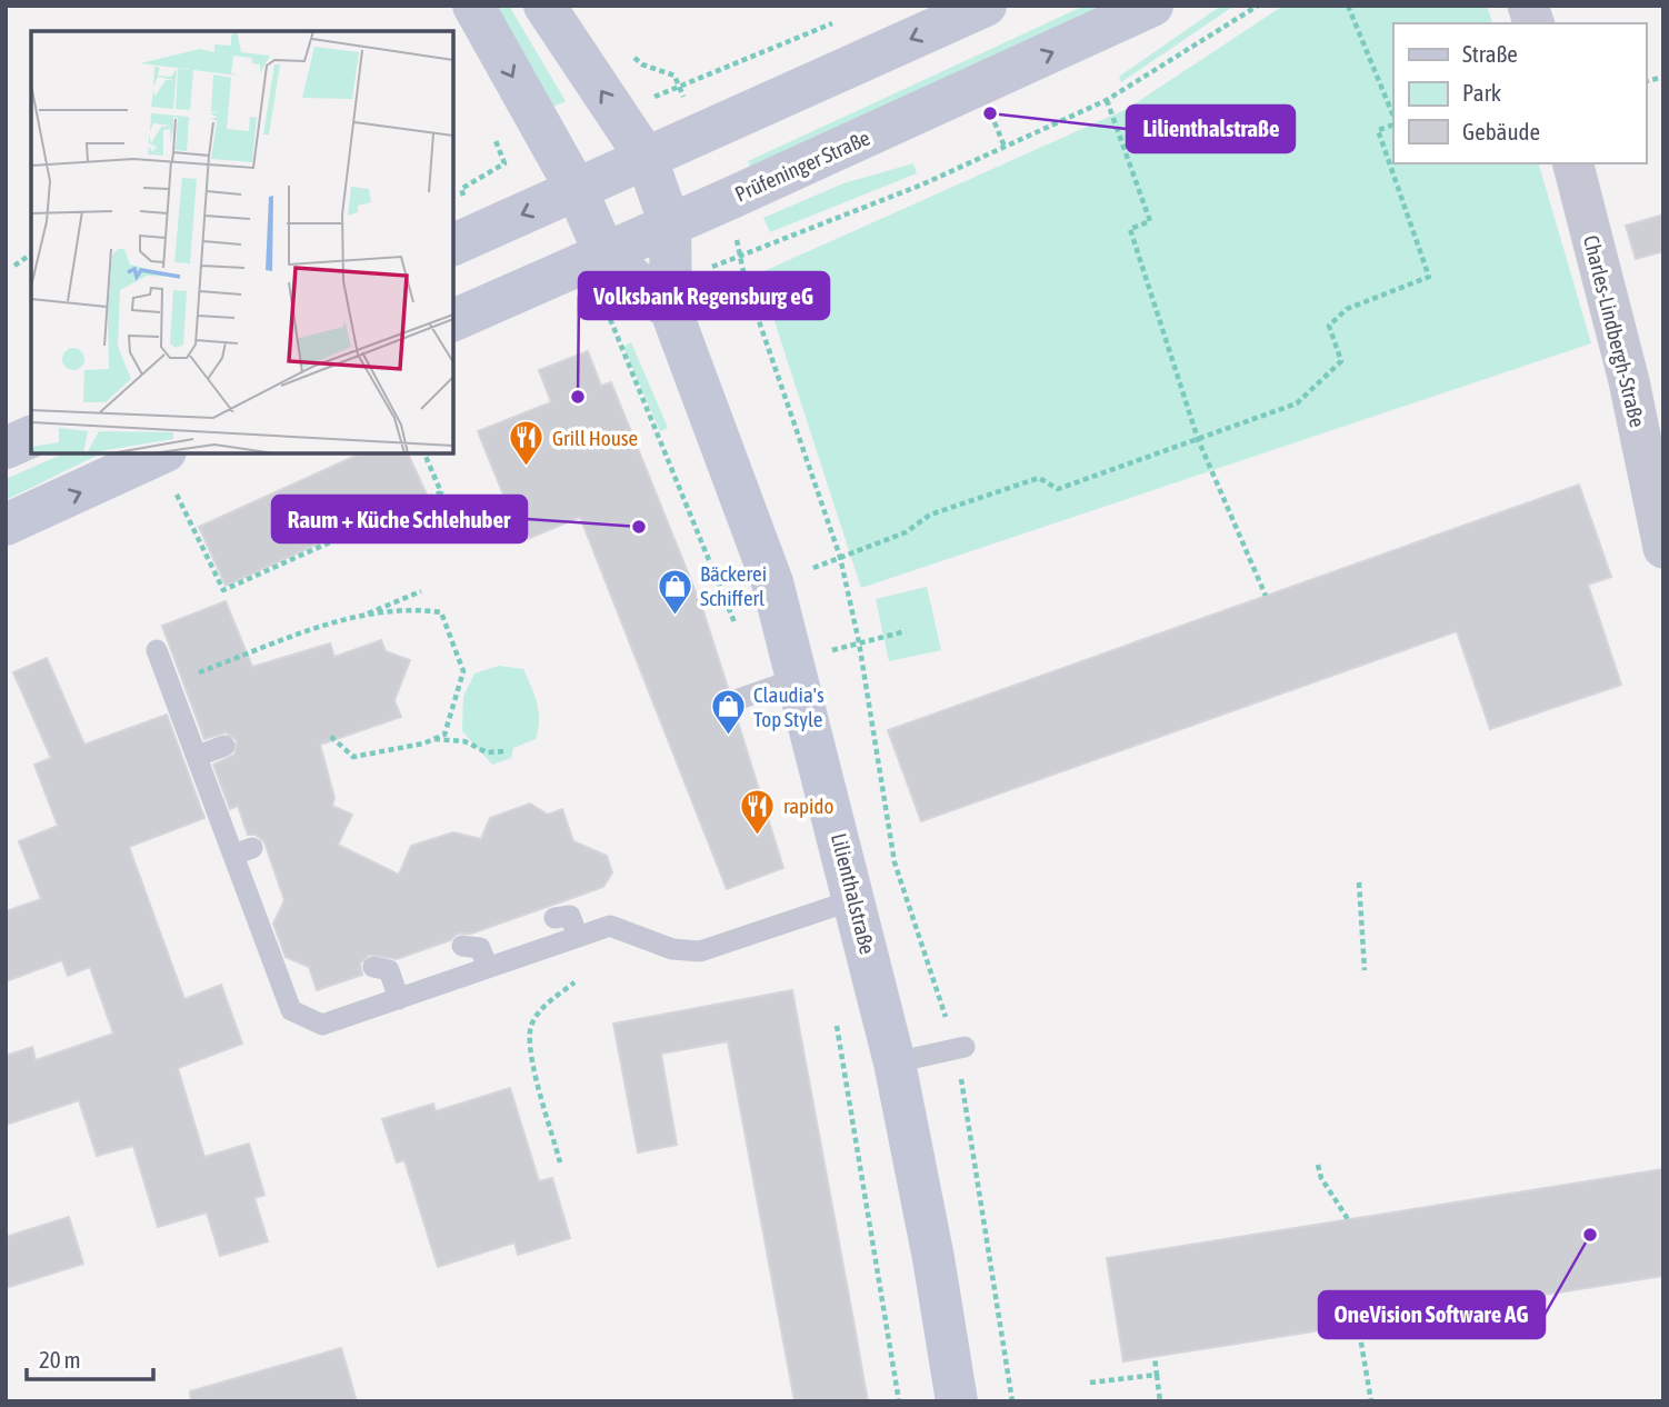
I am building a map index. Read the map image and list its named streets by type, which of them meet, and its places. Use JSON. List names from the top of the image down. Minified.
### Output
{"streets":{"street":["Prüfeninger Straße","Charles-Lindbergh-Straße","Lilienthalstraße"]},"crossings":[["Prüfeninger Straße","Lilienthalstraße"]],"places":{"other":["Lilienthalstraße","Volksbank Regensburg eG","Raum + Küche Schlehuber","OneVision Software AG"],"restaurant":["Grill House","rapido"],"shop":["Bäckerei Schifferl","Claudia's Top Style"]},"legend":["Straße","Park","Gebäude"],"scale_bar":"20 m"}
